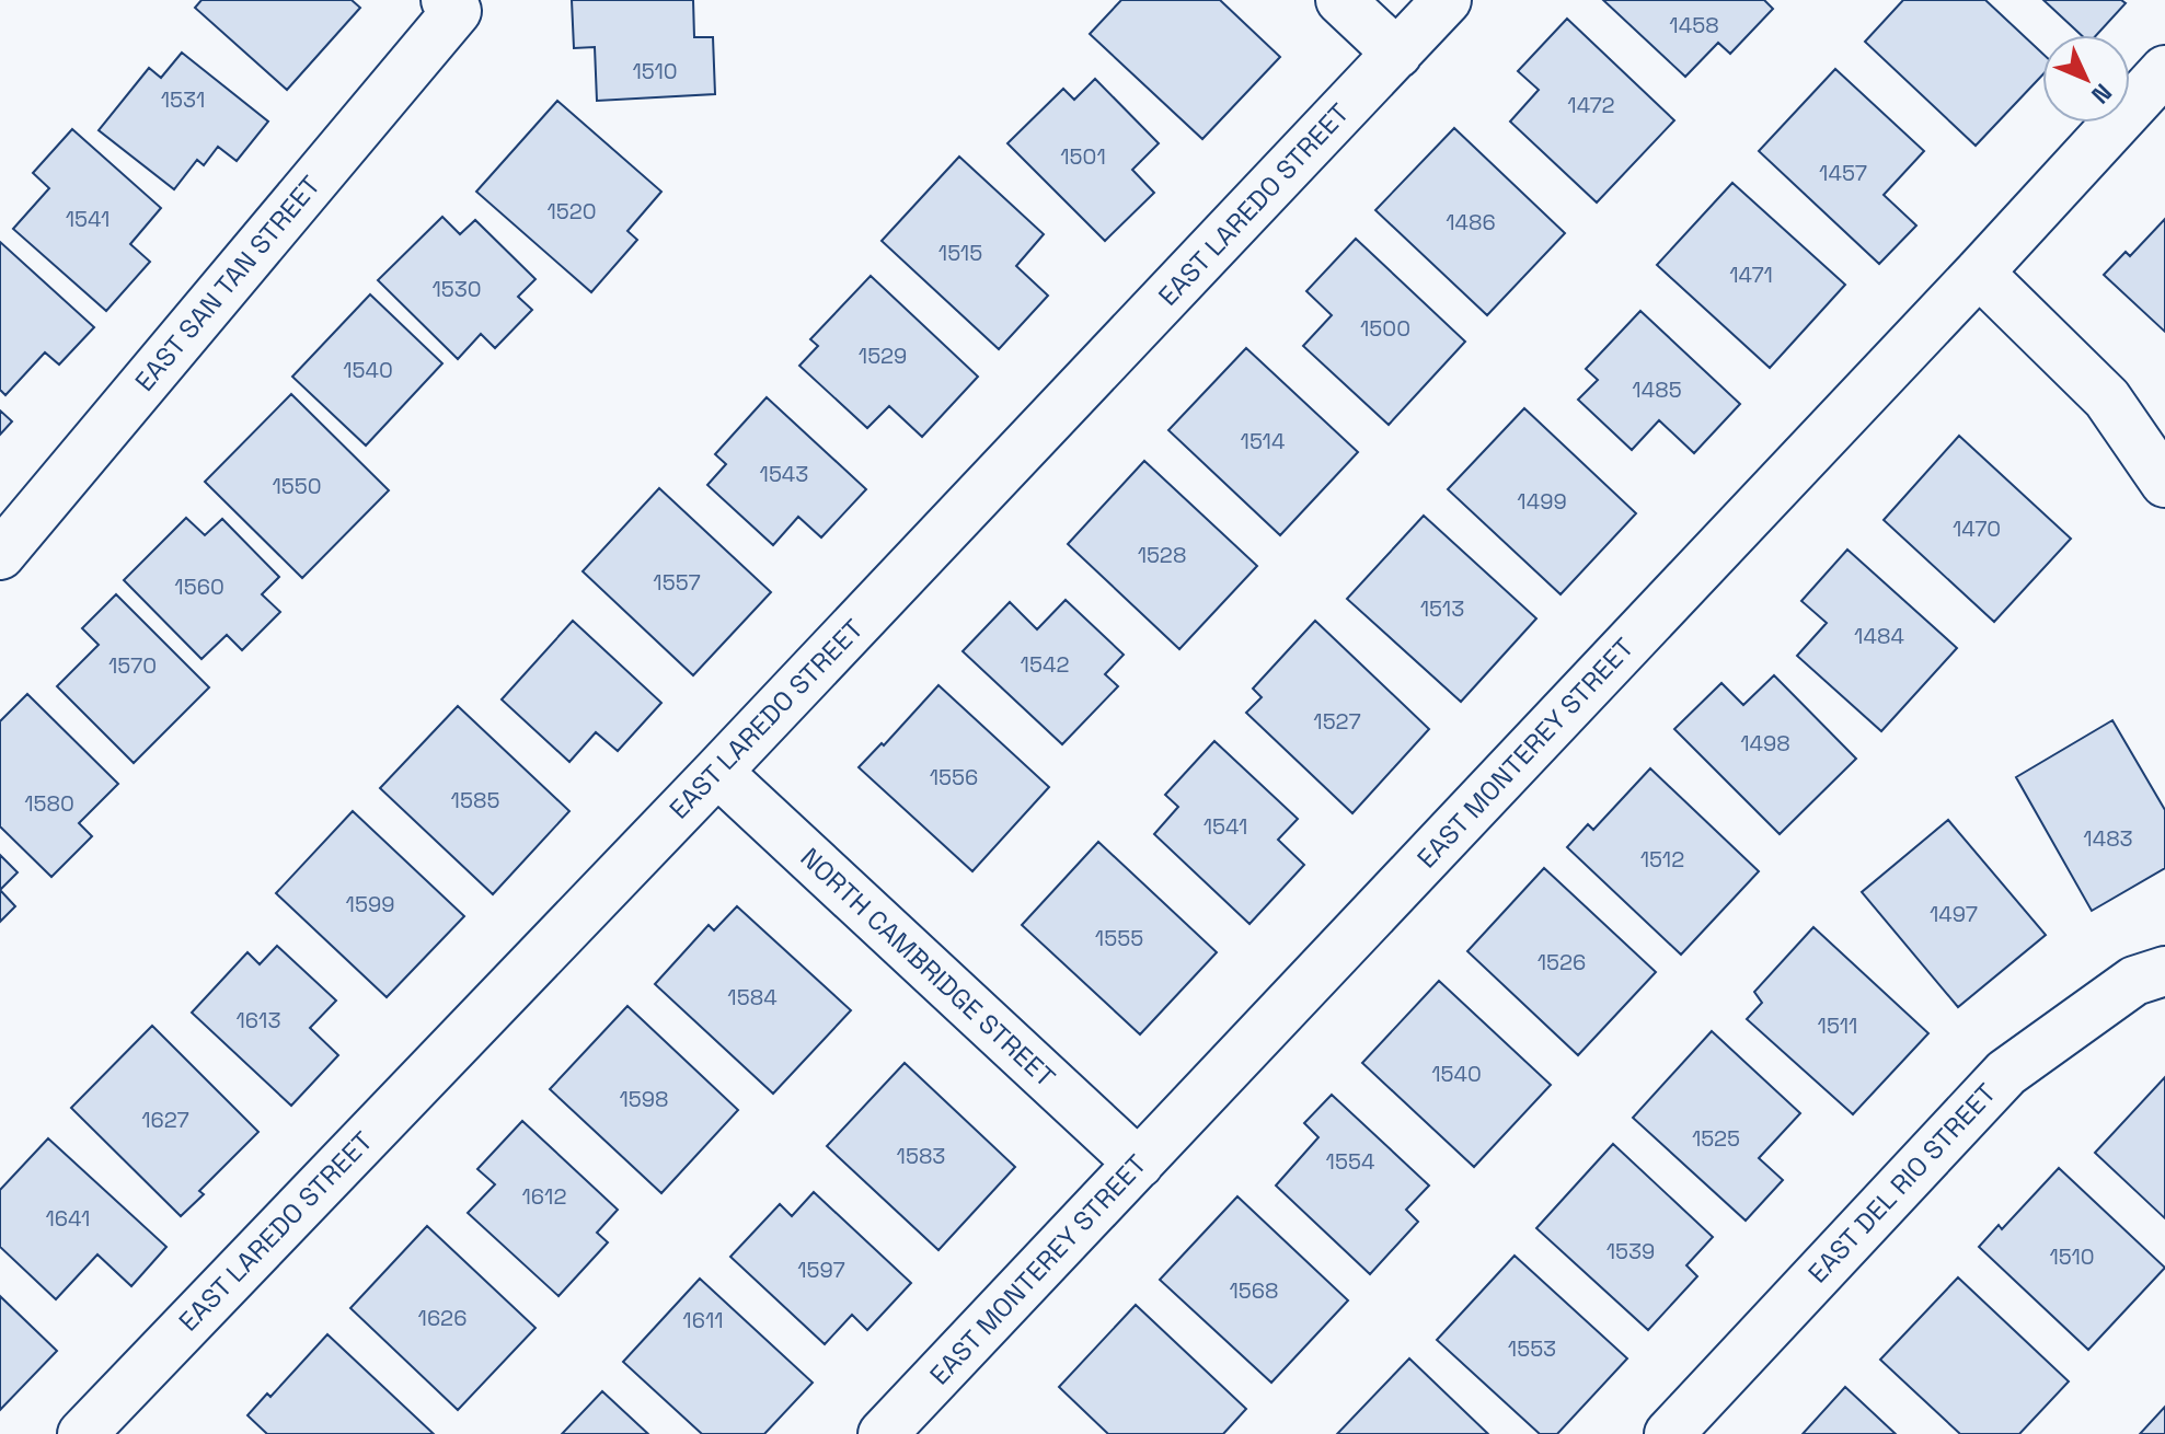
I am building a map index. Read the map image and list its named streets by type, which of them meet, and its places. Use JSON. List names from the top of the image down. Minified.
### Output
{"streets":{"street":["EAST LAREDO STREET","EAST SAN TAN STREET","EAST MONTEREY STREET","NORTH CAMBRIDGE STREET","EAST DEL RIO STREET"]},"crossings":[["EAST LAREDO STREET","NORTH CAMBRIDGE STREET"],["EAST MONTEREY STREET","NORTH CAMBRIDGE STREET"]],"house_numbers":["1458","1510","1531","1472","1501","1457","1520","1541","1486","1515","1471","1530","1500","1529","1540","1485","1514","1543","1550","1499","1470","1528","1557","1560","1513","1484","1542","1570","1527","1498","1556","1585","1580","1541","1483","1512","1599","1497","1555","1526","1584","1613","1511","1540","1598","1627","1525","1583","1554","1612","1641","1539","1510","1597","1568","1626","1611","1553"],"north":"bottom right"}
